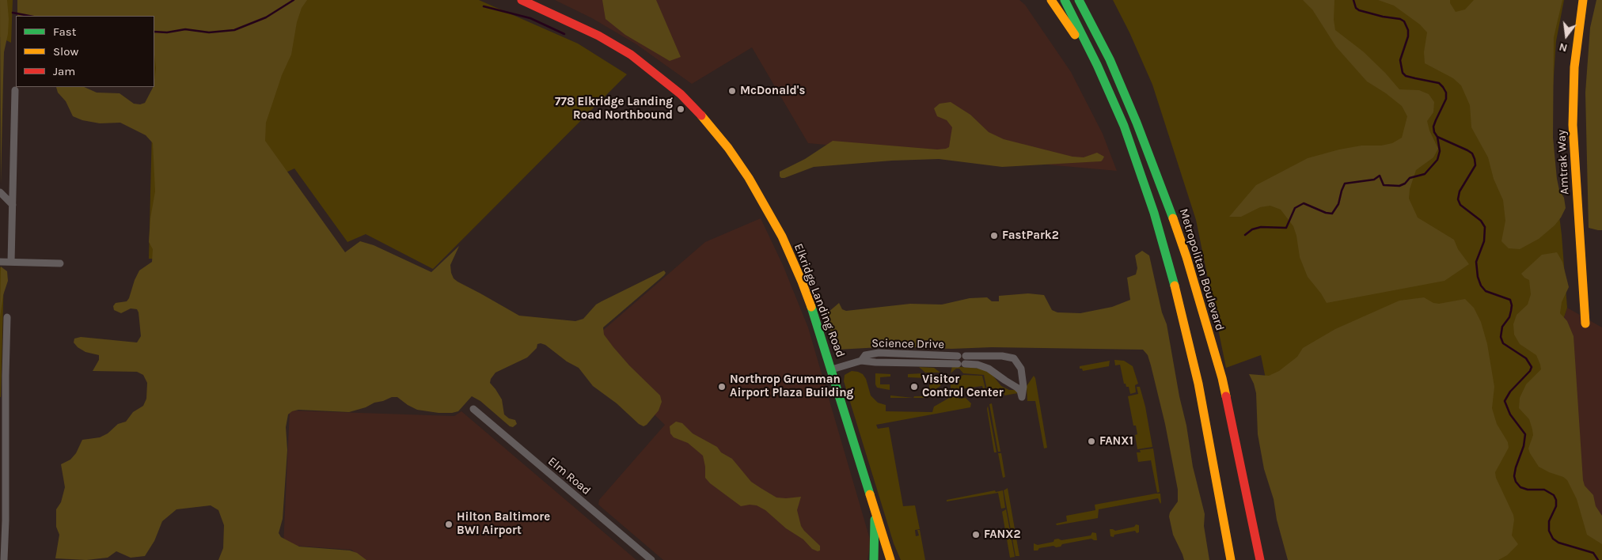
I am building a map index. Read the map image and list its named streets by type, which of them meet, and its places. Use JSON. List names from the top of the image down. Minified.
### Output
{"streets":{"main road":["Amtrak Way","Metropolitan Boulevard","Elkridge Landing Road"],"street":["Science Drive","Elm Road"]},"crossings":[["Elkridge Landing Road","Science Drive"]],"places":["McDonald's","778 Elkridge Landing Road Northbound","FastPark2","Northrop Grumman Airport Plaza Building","Visitor Control Center","FANX1","Hilton Baltimore BWI Airport","FANX2"],"legend":["Fast","Slow","Jam"],"north":"bottom"}
